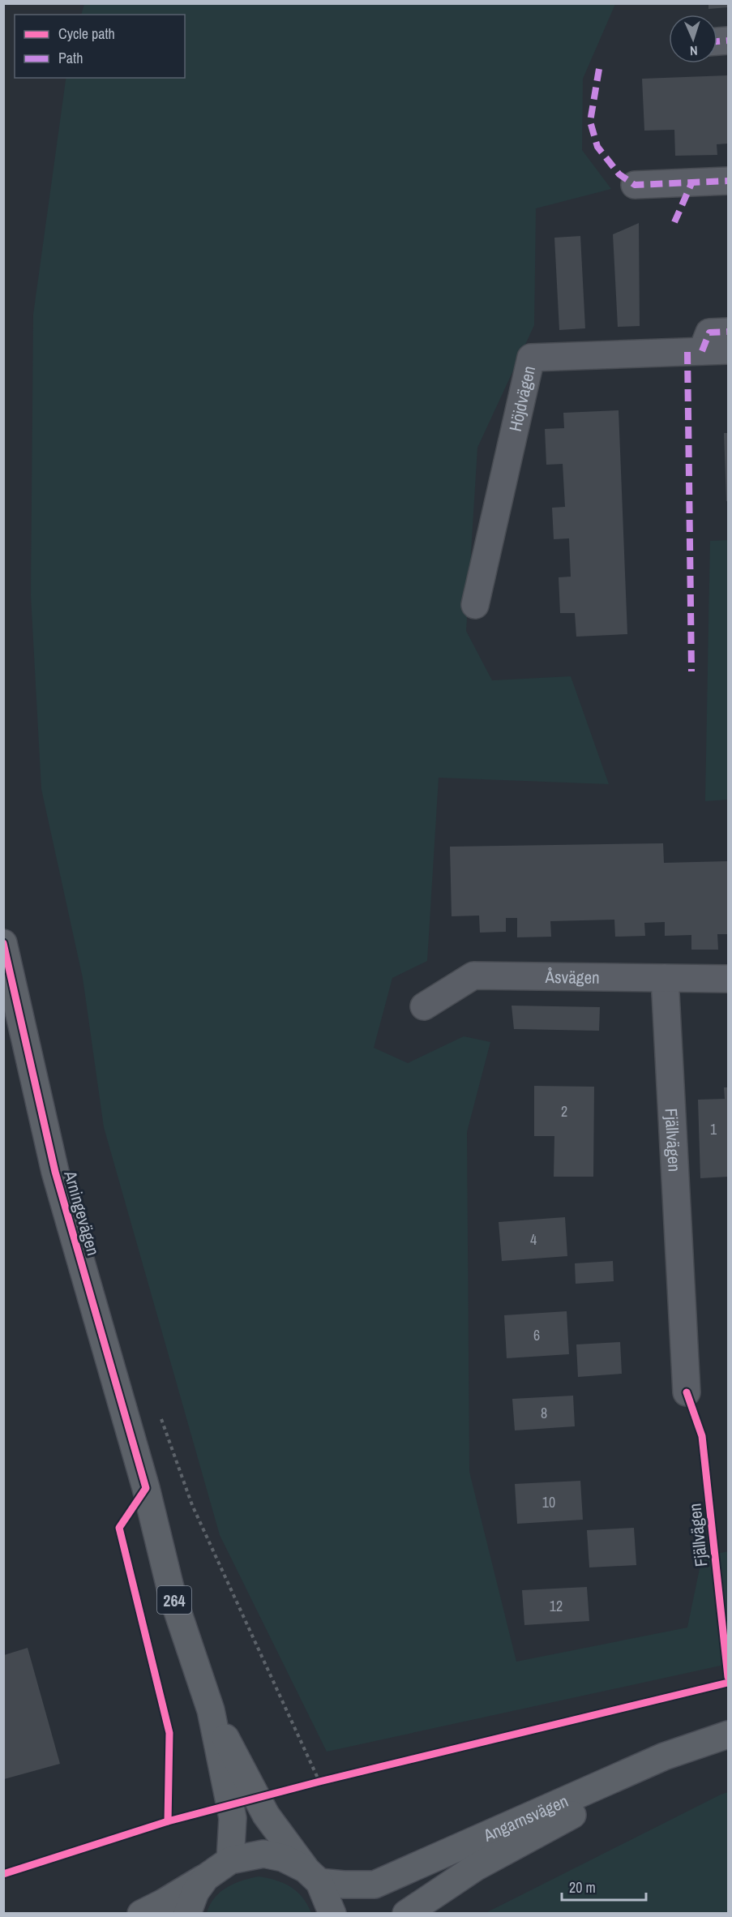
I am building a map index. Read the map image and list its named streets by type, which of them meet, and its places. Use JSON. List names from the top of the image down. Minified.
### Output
{"streets":{"main road":["Arningevägen","264","Angarnsvägen"],"street":["Höjdvägen","Åsvägen","Fjällvägen"]},"crossings":[["Åsvägen","Fjällvägen"],["Arningevägen","Angarnsvägen"]],"house_numbers":["2","1","4","6","8","10","12"],"legend":["Cycle path","Path"],"scale_bar":"20 m","north":"bottom"}
